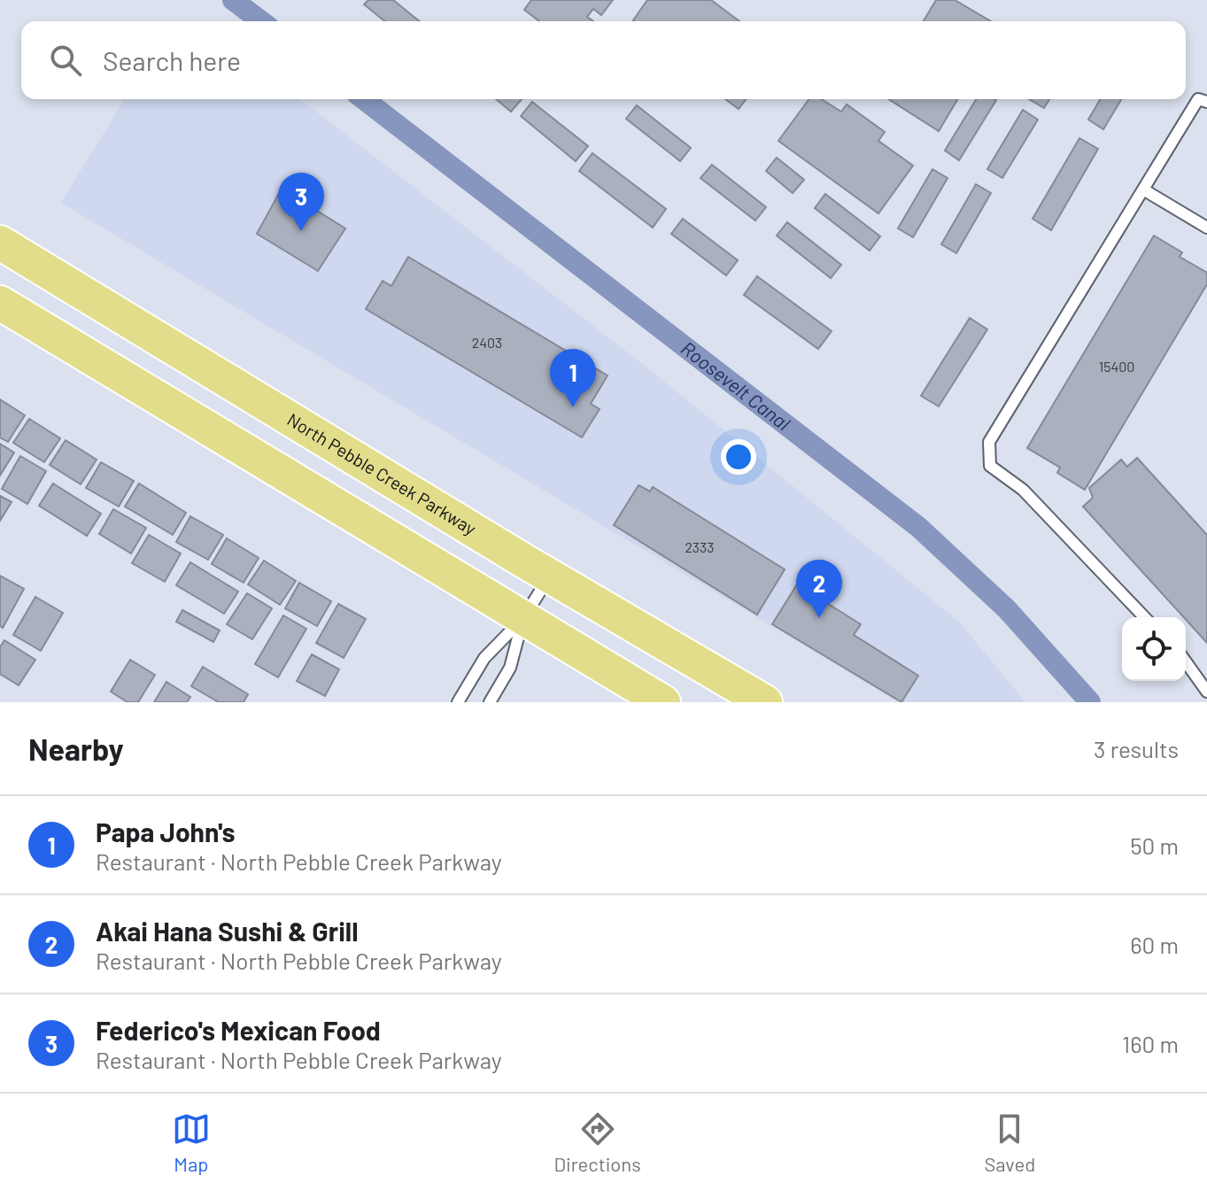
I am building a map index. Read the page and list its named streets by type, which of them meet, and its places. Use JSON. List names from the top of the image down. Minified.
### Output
{"streets":{"main road":["North Pebble Creek Parkway"]},"water":["Roosevelt Canal"],"house_numbers":["2403","15400","2333"],"page":{"search":"Search here","pins":["3","1","2"],"heading":["Nearby","3 results"],"list":[{"mark":"1","name":"Papa John's","note":"Restaurant · North Pebble Creek Parkway","value":"50 m"},{"mark":"2","name":"Akai Hana Sushi & Grill","note":"Restaurant · North Pebble Creek Parkway","value":"60 m"},{"mark":"3","name":"Federico's Mexican Food","note":"Restaurant · North Pebble Creek Parkway","value":"160 m"}],"nav":["Map","Directions","Saved"]}}
